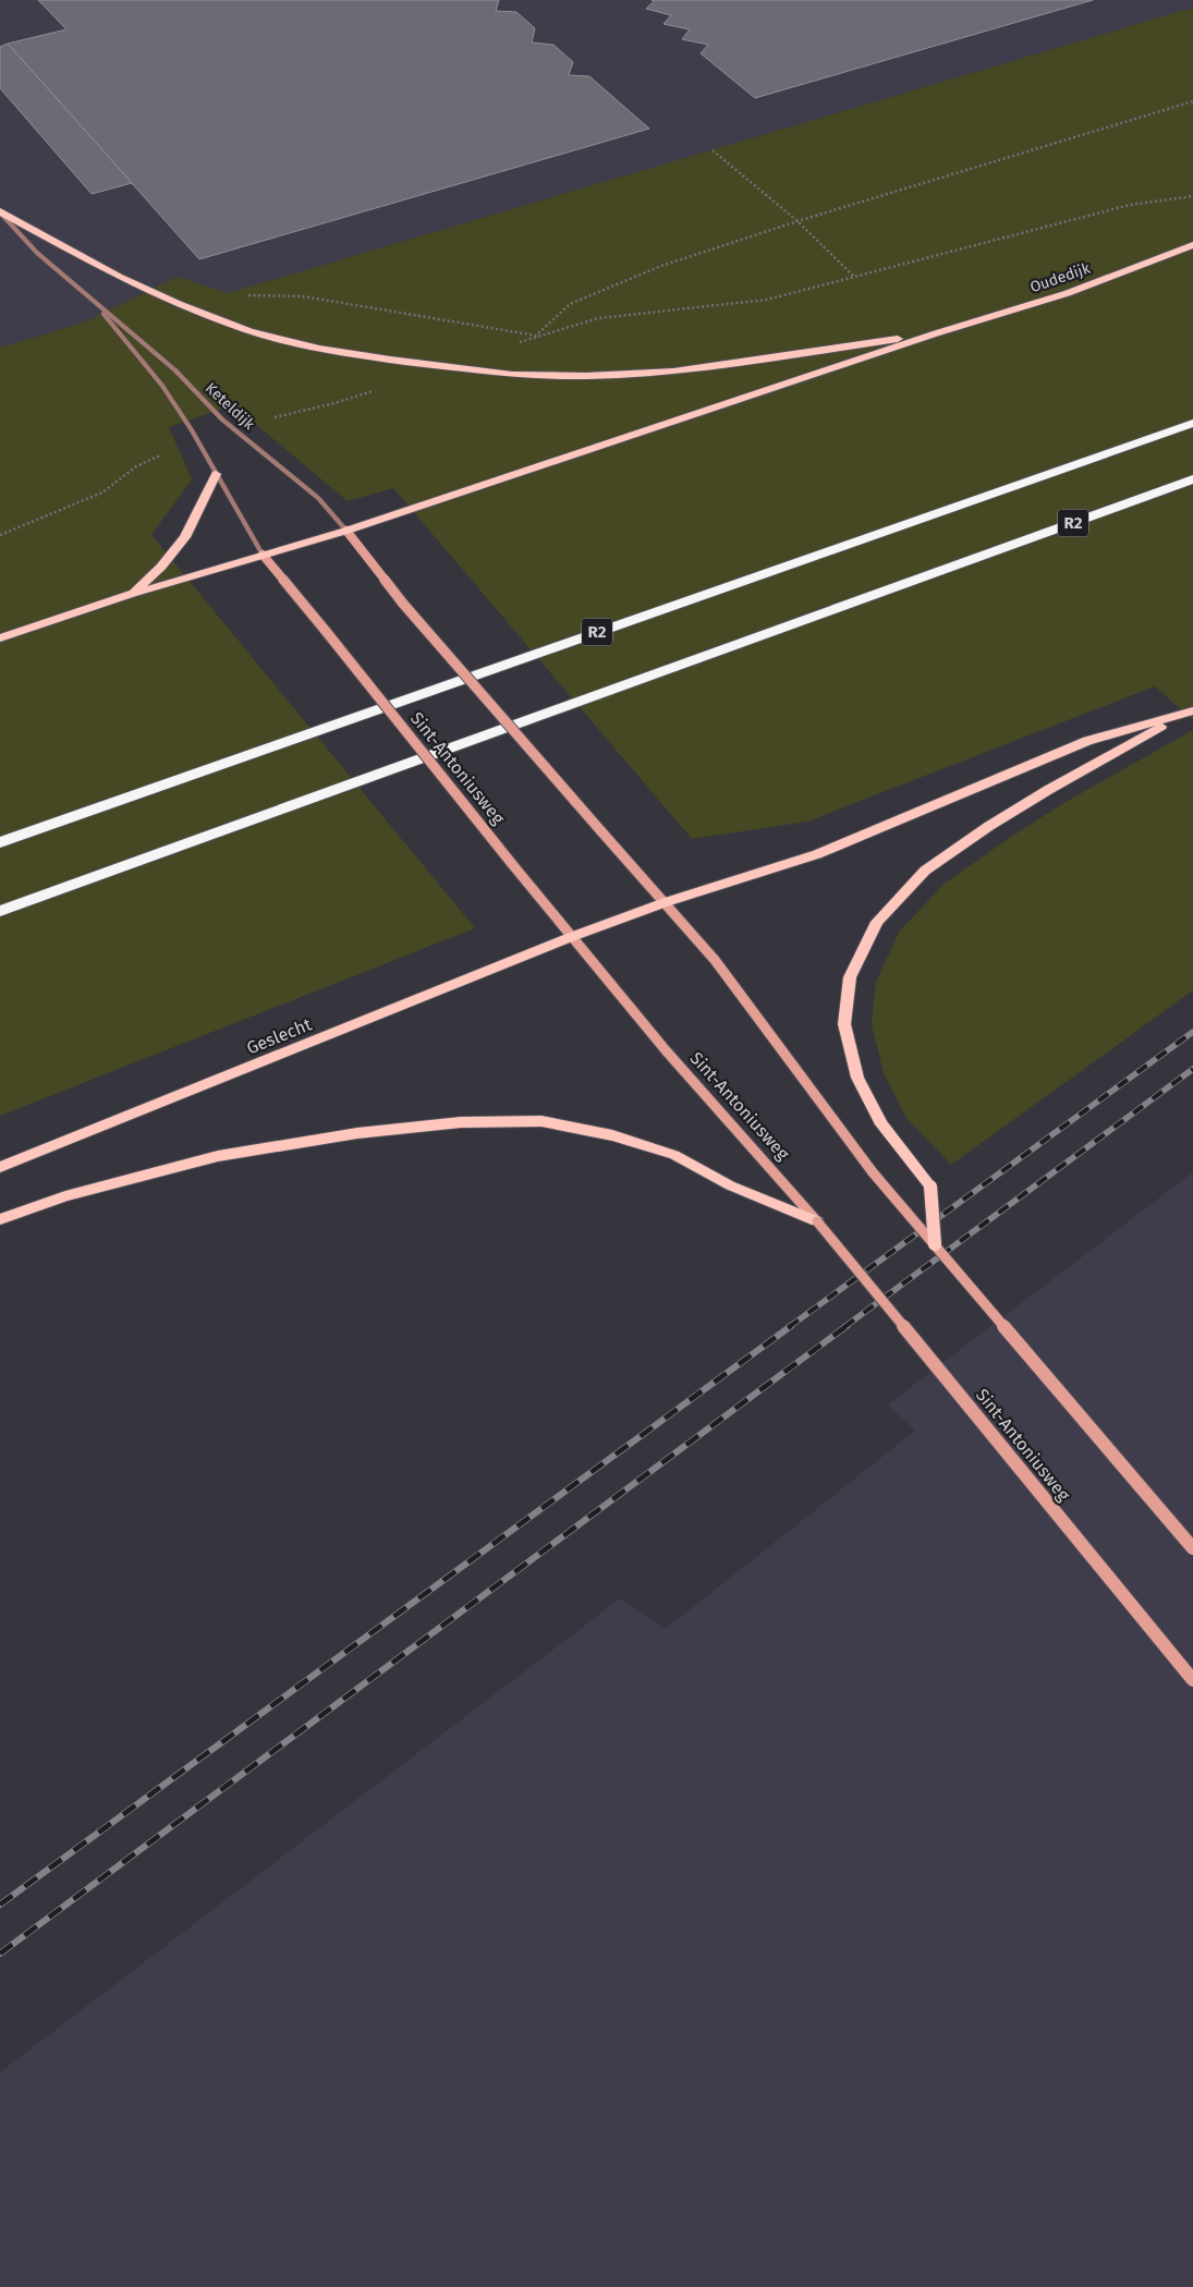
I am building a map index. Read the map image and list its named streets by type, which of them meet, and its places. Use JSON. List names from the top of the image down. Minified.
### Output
{"streets":{"highway":["R2"],"main road":["Oudedijk","Sint-Antoniusweg","Geslecht"],"street":["Keteldijk"]},"crossings":[["Keteldijk","Sint-Antoniusweg"],["Sint-Antoniusweg","Geslecht"]]}
